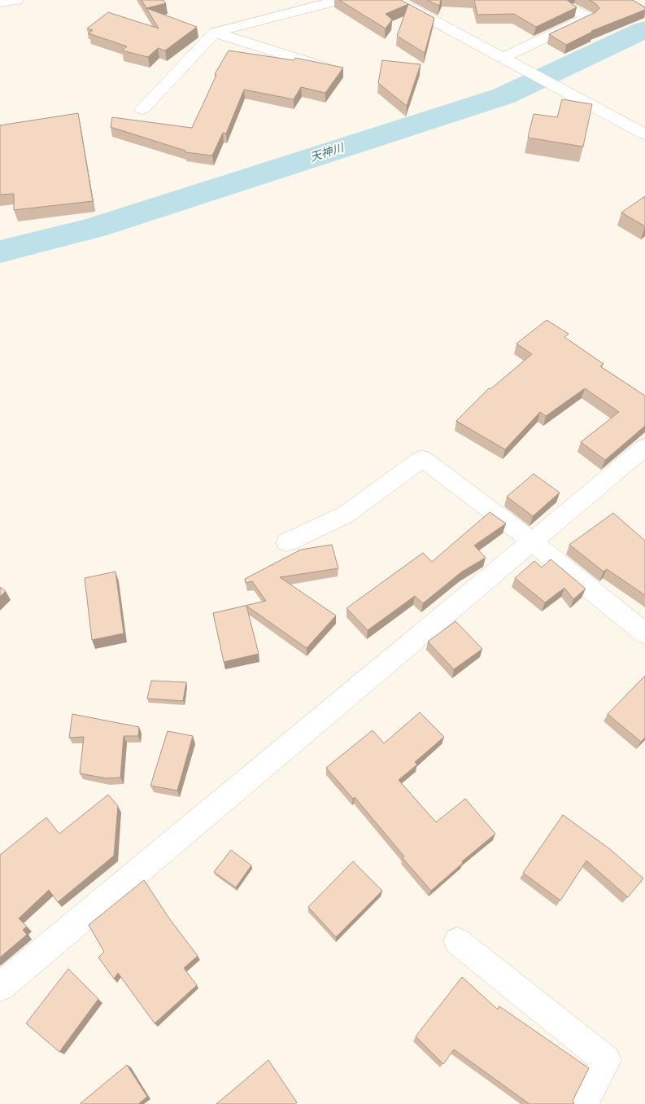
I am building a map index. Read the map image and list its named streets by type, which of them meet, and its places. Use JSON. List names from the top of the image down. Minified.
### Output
{"water":["天神川"]}
